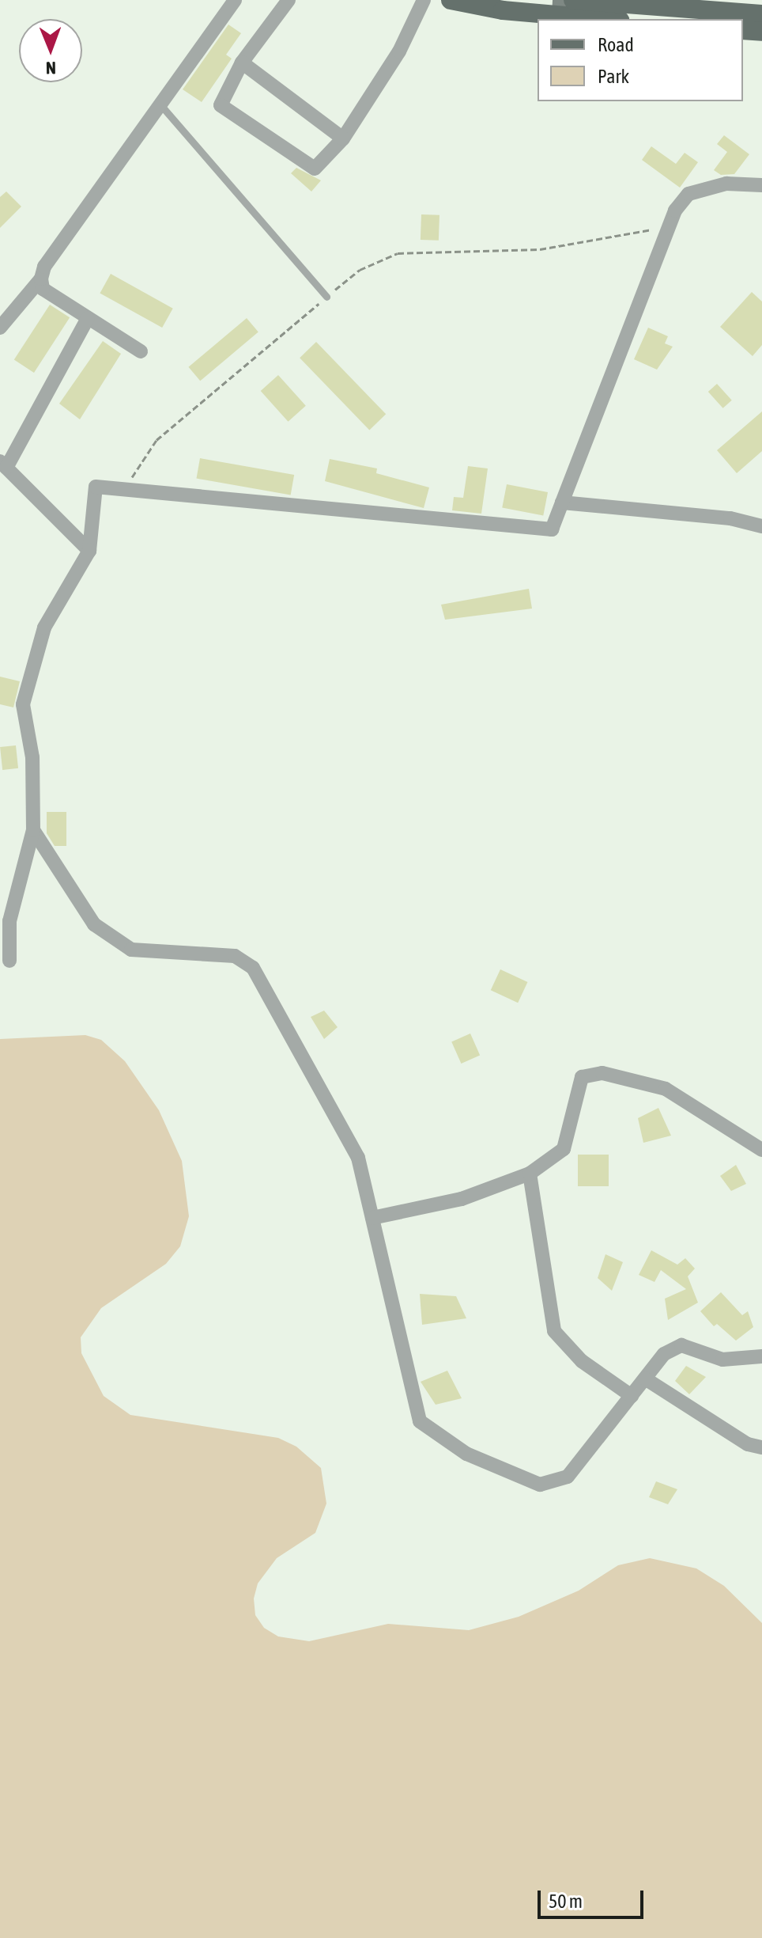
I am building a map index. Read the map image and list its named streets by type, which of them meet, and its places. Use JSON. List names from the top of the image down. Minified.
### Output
{"legend":["Road","Park"],"scale_bar":"50 m","north":"bottom"}
